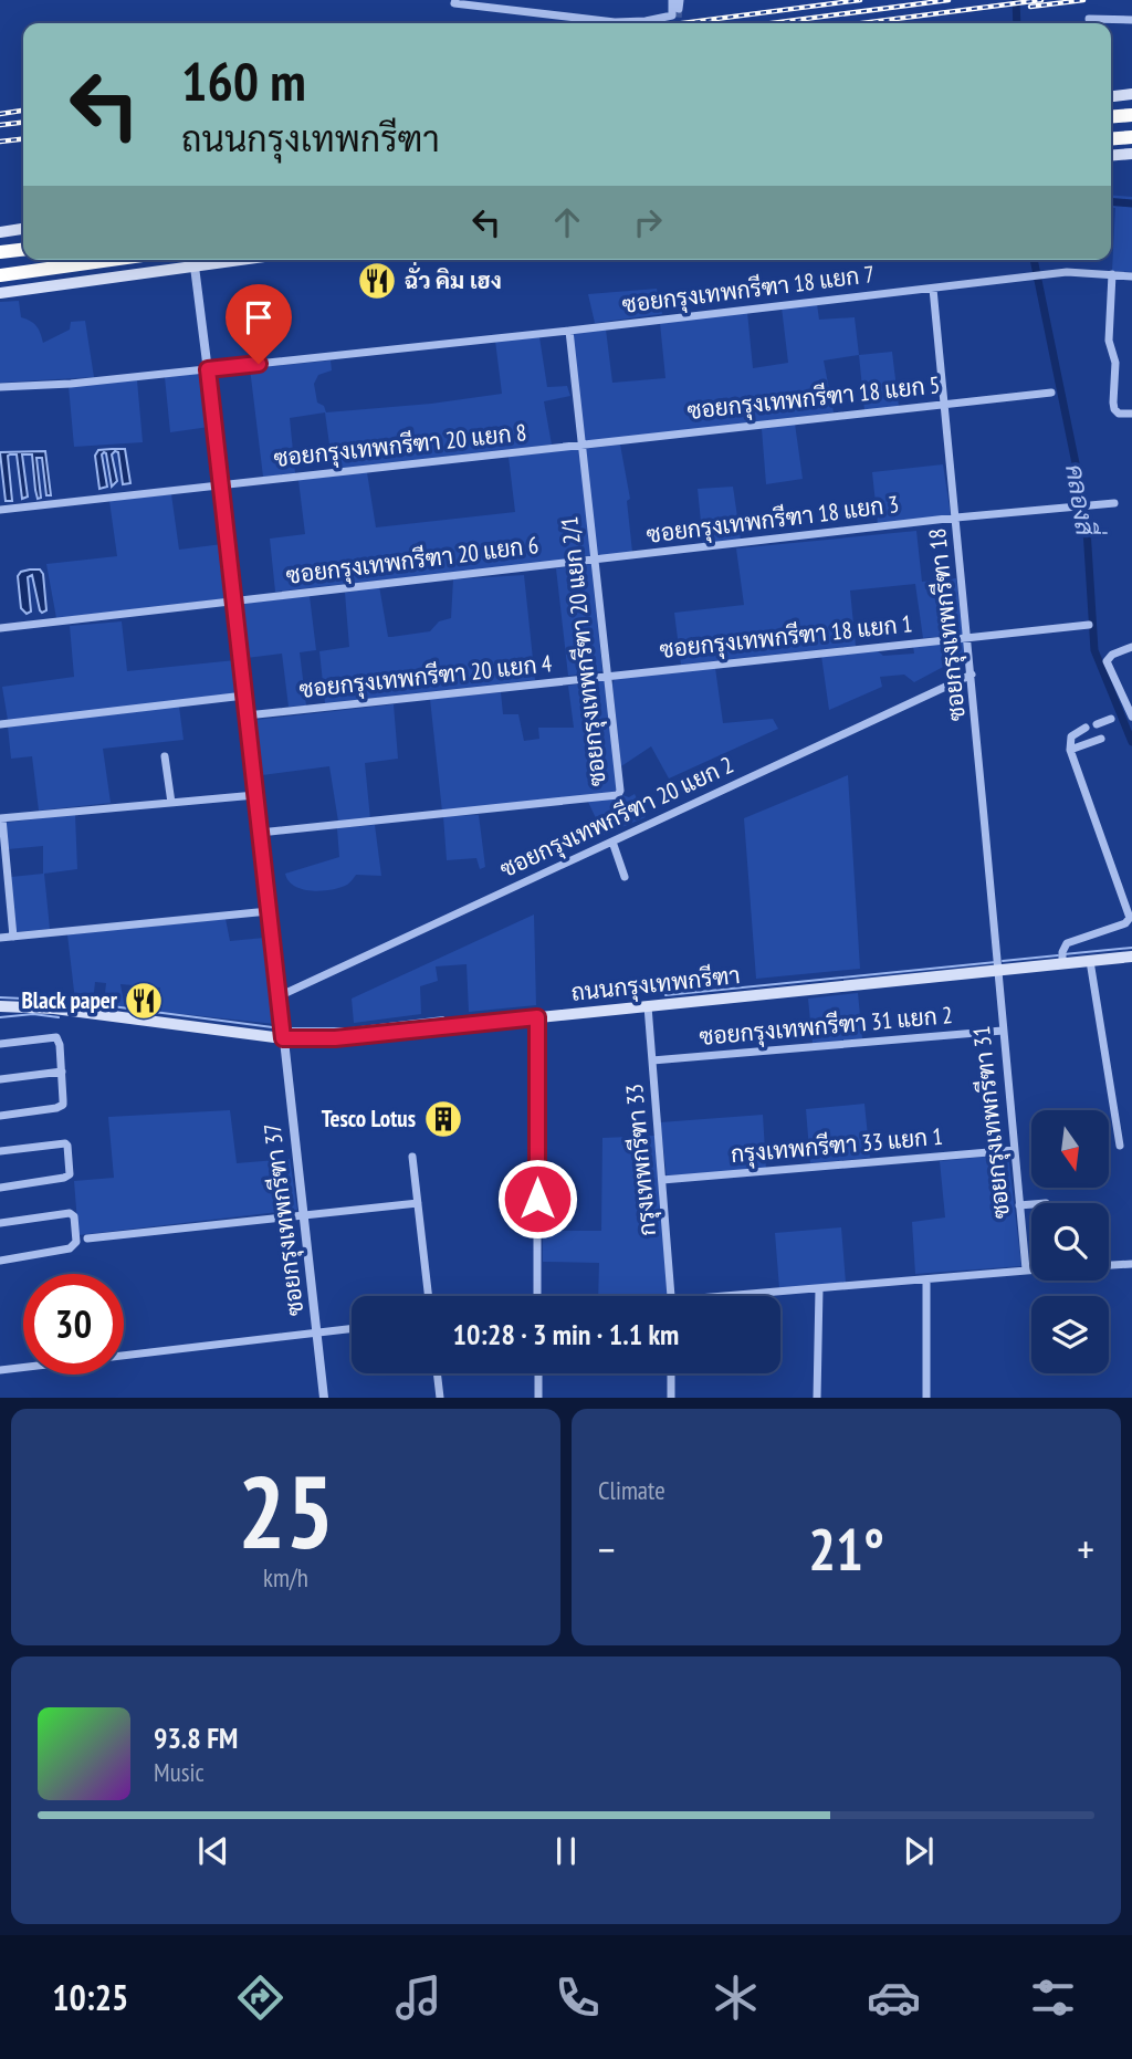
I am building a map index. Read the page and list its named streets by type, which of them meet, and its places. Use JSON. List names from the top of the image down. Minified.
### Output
{"streets":{"main road":["ถนนกรุงเทพกรีฑา"],"street":["ซอยกรุงเทพกรีฑา 18 แยก 7","ซอยกรุงเทพกรีฑา 18 แยก 5","ซอยกรุงเทพกรีฑา 20 แยก 8","ซอยกรุงเทพกรีฑา 18 แยก 3","ซอยกรุงเทพกรีฑา 20 แยก 6","ซอยกรุงเทพกรีฑา 18","ซอยกรุงเทพกรีฑา 18 แยก 1","ซอยกรุงเทพกรีฑา 20 แยก 2/1","ซอยกรุงเทพกรีฑา 20 แยก 4","ซอยกรุงเทพกรีฑา 20 แยก 2","ซอยกรุงเทพกรีฑา 31 แยก 2","ซอยกรุงเทพกรีฑา 31","กรุงเทพกรีฑา 33 แยก 1","กรุงเทพกรีฑา 33","ซอยกรุงเทพกรีฑา 37"]},"crossings":[["ซอยกรุงเทพกรีฑา 18 แยก 7","ซอยกรุงเทพกรีฑา 18"],["ซอยกรุงเทพกรีฑา 18 แยก 7","ซอยกรุงเทพกรีฑา 20 แยก 2/1"],["ซอยกรุงเทพกรีฑา 18 แยก 7","ซอยกรุงเทพกรีฑา 37"],["ซอยกรุงเทพกรีฑา 18 แยก 5","ซอยกรุงเทพกรีฑา 20 แยก 8"],["ซอยกรุงเทพกรีฑา 18 แยก 5","ซอยกรุงเทพกรีฑา 18"],["ซอยกรุงเทพกรีฑา 18 แยก 5","ซอยกรุงเทพกรีฑา 20 แยก 2/1"],["ซอยกรุงเทพกรีฑา 20 แยก 8","ซอยกรุงเทพกรีฑา 20 แยก 2/1"],["ซอยกรุงเทพกรีฑา 20 แยก 8","ซอยกรุงเทพกรีฑา 37"],["ซอยกรุงเทพกรีฑา 18 แยก 3","ซอยกรุงเทพกรีฑา 20 แยก 6"],["ซอยกรุงเทพกรีฑา 18 แยก 3","ซอยกรุงเทพกรีฑา 18"],["ซอยกรุงเทพกรีฑา 18 แยก 3","ซอยกรุงเทพกรีฑา 20 แยก 2/1"],["ซอยกรุงเทพกรีฑา 20 แยก 6","ซอยกรุงเทพกรีฑา 20 แยก 2/1"],["ซอยกรุงเทพกรีฑา 20 แยก 6","ซอยกรุงเทพกรีฑา 37"],["ซอยกรุงเทพกรีฑา 18","ซอยกรุงเทพกรีฑา 18 แยก 1"],["ซอยกรุงเทพกรีฑา 18","ซอยกรุงเทพกรีฑา 20 แยก 2"],["ซอยกรุงเทพกรีฑา 18","ถนนกรุงเทพกรีฑา"],["ซอยกรุงเทพกรีฑา 18","ซอยกรุงเทพกรีฑา 31"],["ซอยกรุงเทพกรีฑา 18 แยก 1","ซอยกรุงเทพกรีฑา 20 แยก 2/1"],["ซอยกรุงเทพกรีฑา 18 แยก 1","ซอยกรุงเทพกรีฑา 20 แยก 4"],["ซอยกรุงเทพกรีฑา 20 แยก 2/1","ซอยกรุงเทพกรีฑา 20 แยก 4"],["ซอยกรุงเทพกรีฑา 20 แยก 2/1","ซอยกรุงเทพกรีฑา 37"],["ซอยกรุงเทพกรีฑา 20 แยก 4","ซอยกรุงเทพกรีฑา 37"],["ซอยกรุงเทพกรีฑา 20 แยก 2","ซอยกรุงเทพกรีฑา 37"],["ถนนกรุงเทพกรีฑา","ซอยกรุงเทพกรีฑา 31"],["ถนนกรุงเทพกรีฑา","กรุงเทพกรีฑา 33"],["ถนนกรุงเทพกรีฑา","ซอยกรุงเทพกรีฑา 37"],["ซอยกรุงเทพกรีฑา 31 แยก 2","ซอยกรุงเทพกรีฑา 31"],["ซอยกรุงเทพกรีฑา 31 แยก 2","กรุงเทพกรีฑา 33"],["ซอยกรุงเทพกรีฑา 31","กรุงเทพกรีฑา 33 แยก 1"],["กรุงเทพกรีฑา 33 แยก 1","กรุงเทพกรีฑา 33"]],"water":["คลองสี่"],"places":{"restaurant":["ฉั่ว คิม เฮง","Black paper"],"building":["Tesco Lotus"]},"north":"bottom","page":{"turn":["160 m","ถนนกรุงเทพกรีฑา"],"limit":"30","trip":"10:28 · 3 min · 1.1 km","tile":[["25","km/h"],"Climate"],"heat":["−","21°","+"],"song":["93.8 FM","Music"],"tabs":"10:25"}}
